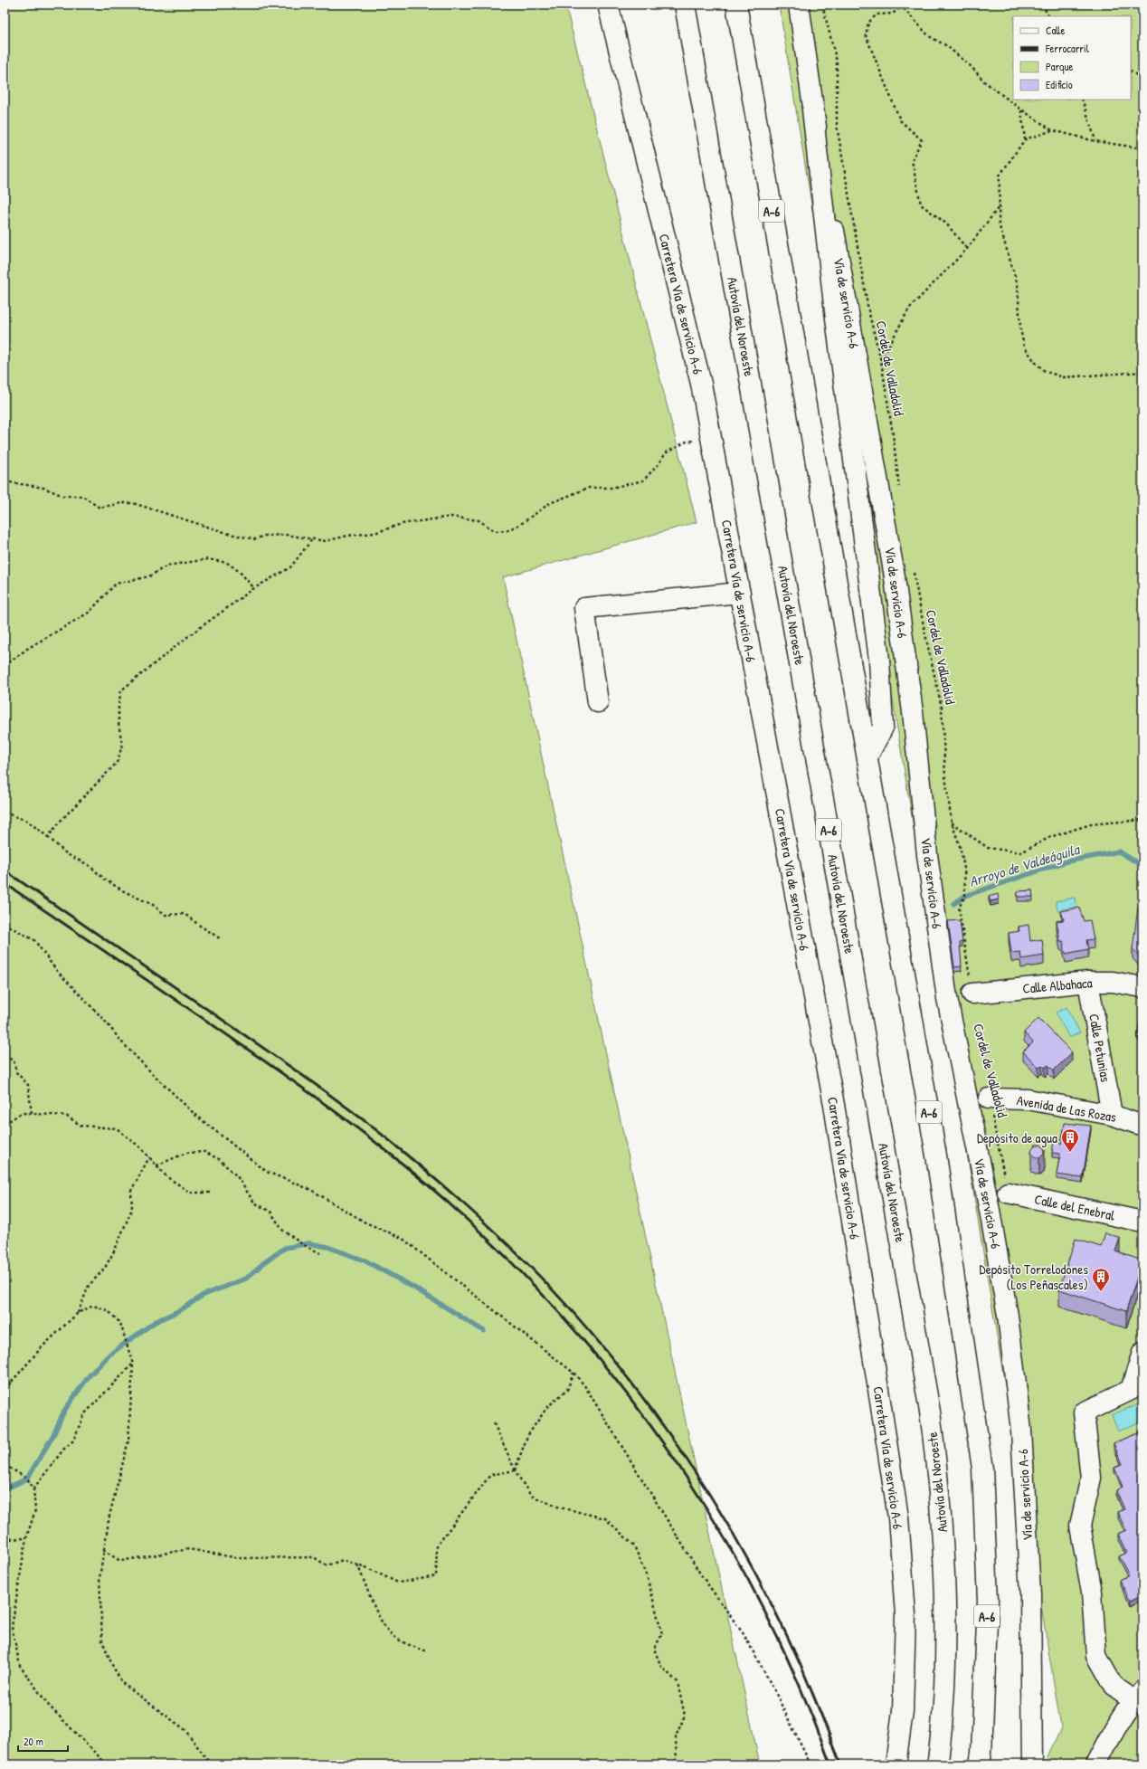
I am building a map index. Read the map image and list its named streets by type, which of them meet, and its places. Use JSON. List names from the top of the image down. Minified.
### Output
{"streets":{"main road":["A-6","Vía de servicio A-6","Carretera Vía de servicio A-6","Autovía del Noroeste","Calle Albahaca","Calle Petunias","Avenida de Las Rozas","Calle del Enebral"],"path":["Cordel de Valladolid"]},"crossings":[["Cordel de Valladolid","Calle Albahaca"],["Cordel de Valladolid","Avenida de Las Rozas"],["Cordel de Valladolid","Calle del Enebral"],["Calle Albahaca","Calle Petunias"],["Calle Petunias","Avenida de Las Rozas"]],"water":["Arroyo de Valdeáguila"],"places":{"building":["Depósito de agua","Depósito Torrelodones (Los Peñascales)"]},"legend":["Calle","Ferrocarril","Parque","Edificio"],"scale_bar":"20 m"}
